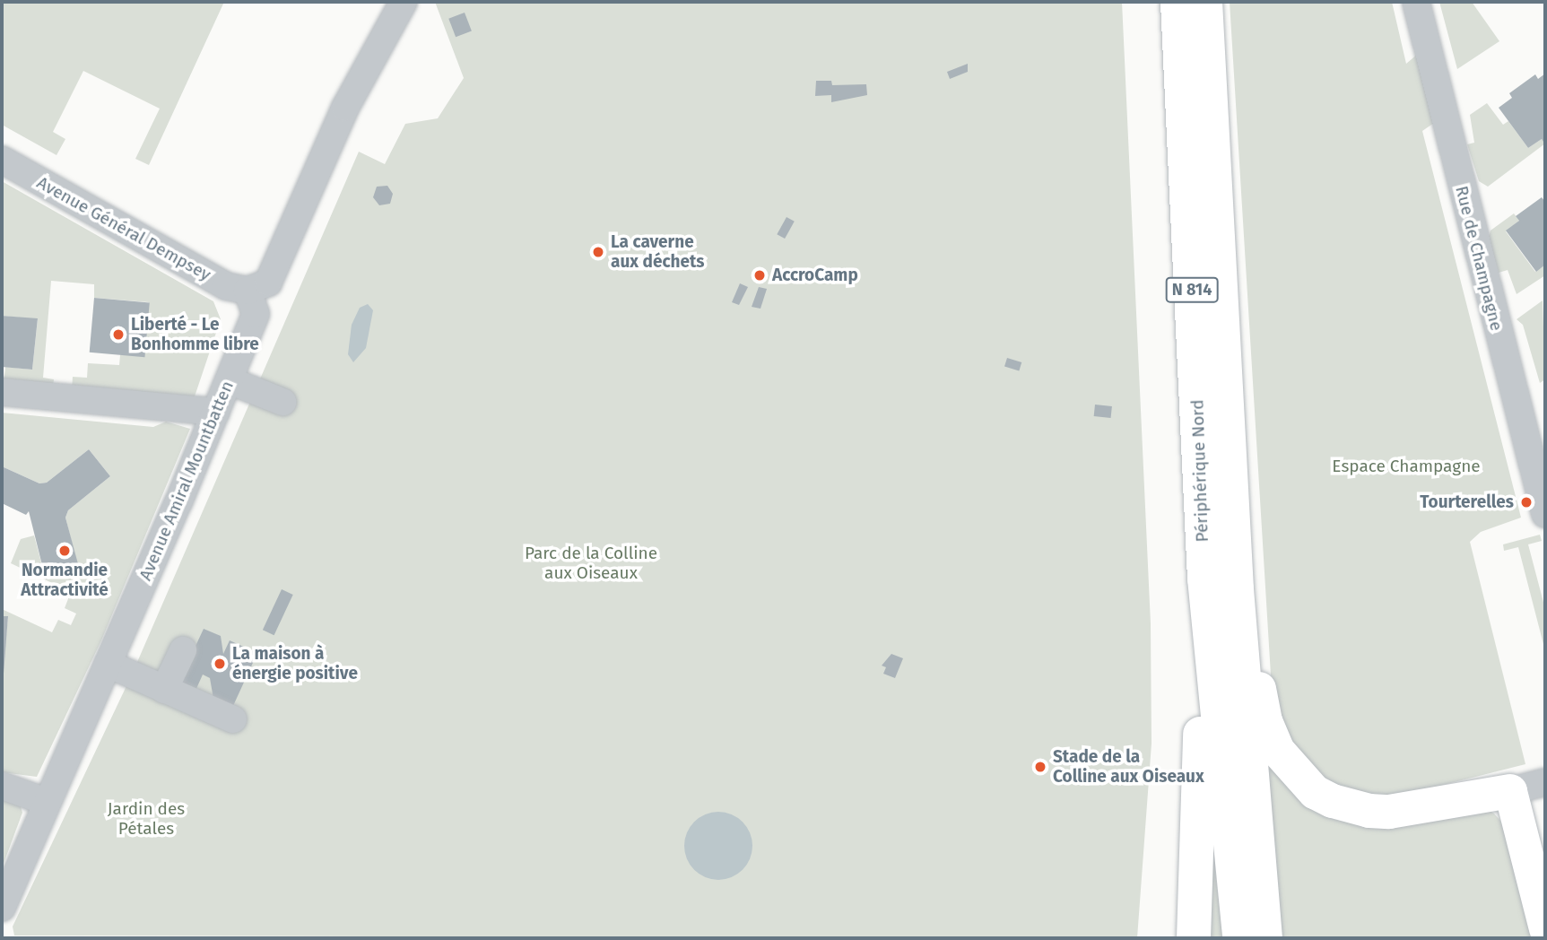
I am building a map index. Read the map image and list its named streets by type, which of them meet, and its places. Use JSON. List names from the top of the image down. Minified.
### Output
{"streets":{"highway":["N 814","Périphérique Nord"],"street":["Avenue Général Dempsey","Rue de Champagne","Avenue Amiral Mountbatten"]},"crossings":[["Avenue Général Dempsey","Avenue Amiral Mountbatten"]],"parks":["Espace Champagne","Parc de la Colline aux Oiseaux","Jardin des Pétales"],"places":["La caverne aux déchets","AccroCamp","Liberté - Le Bonhomme libre","Tourterelles","Normandie Attractivité","La maison à énergie positive","Stade de la Colline aux Oiseaux"]}
